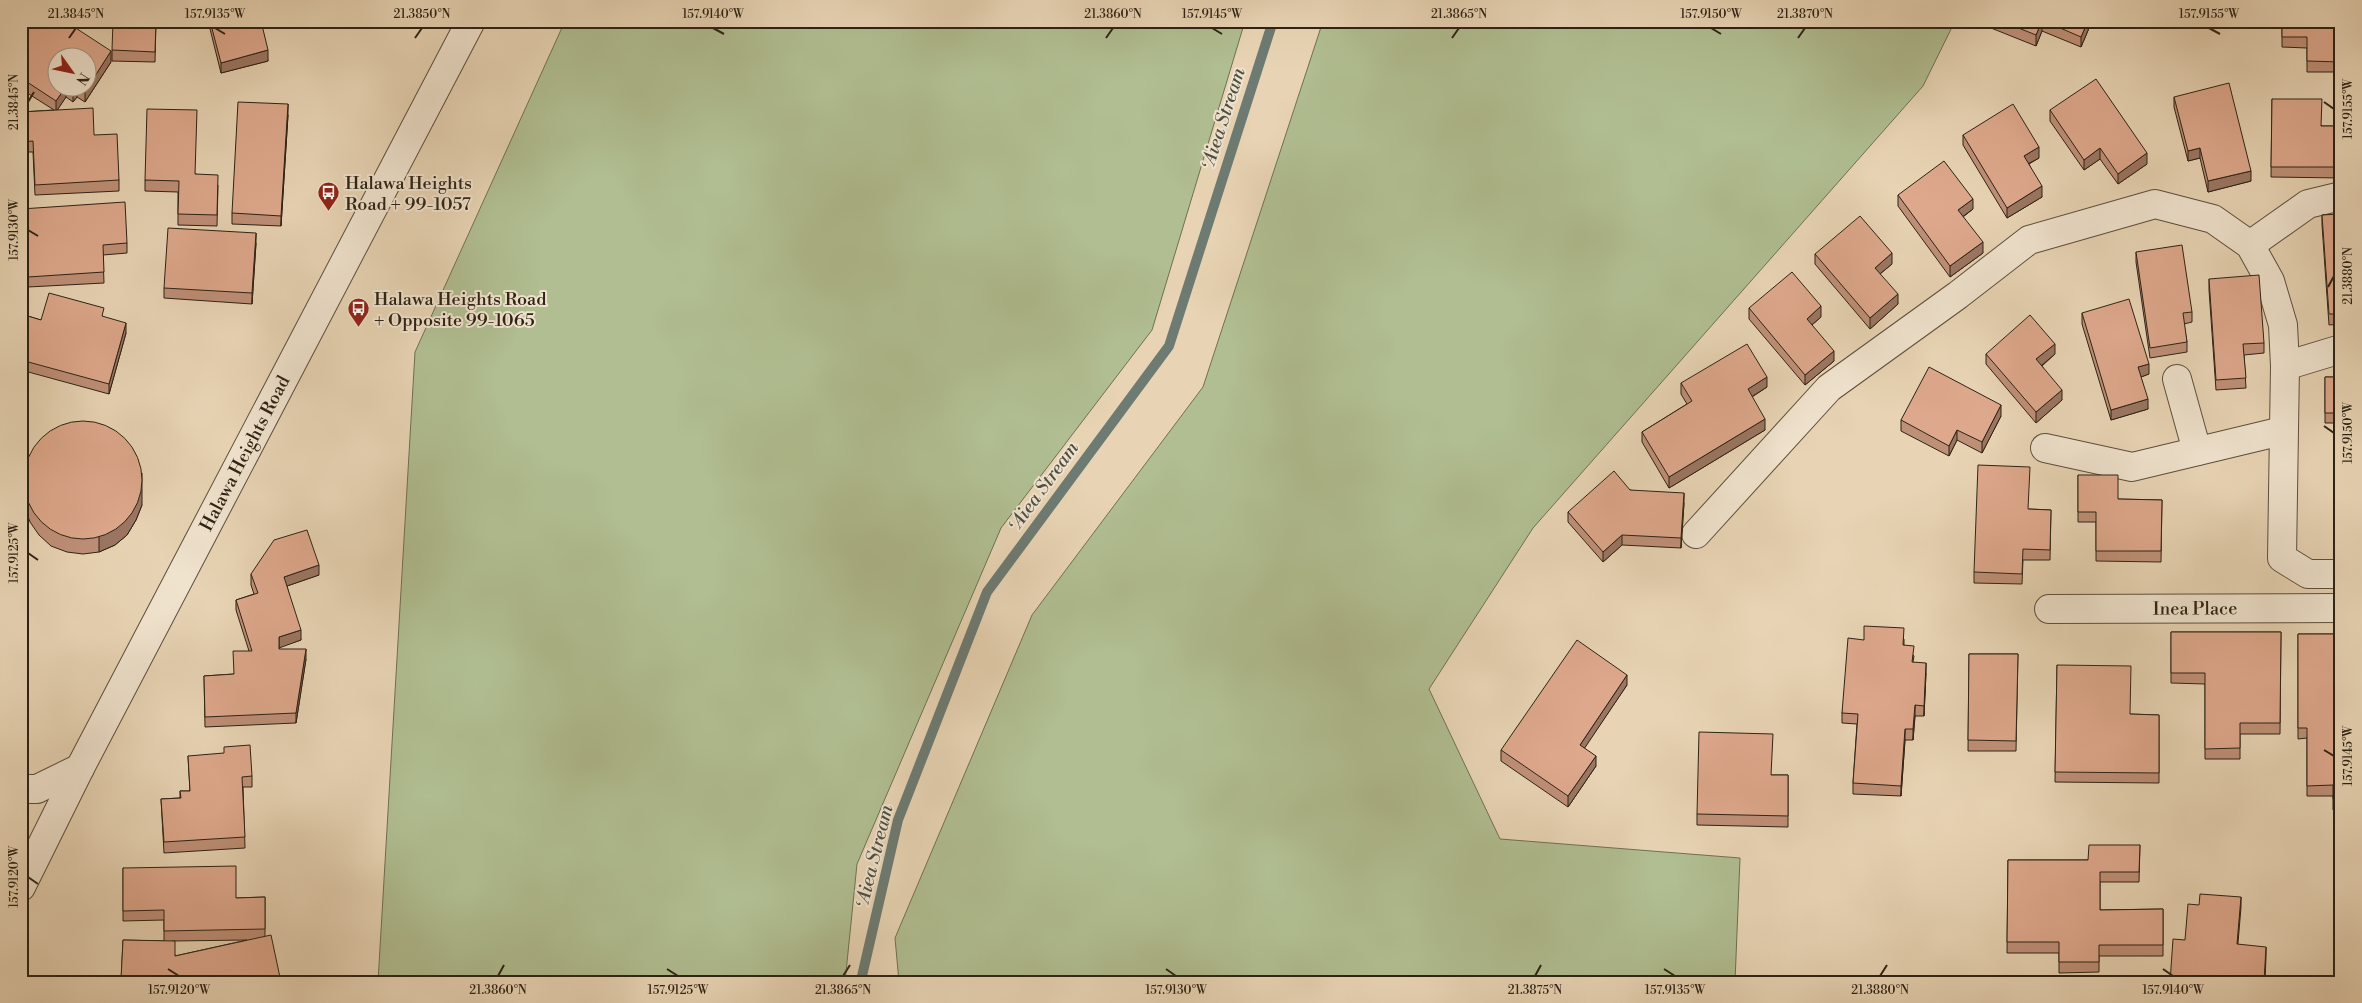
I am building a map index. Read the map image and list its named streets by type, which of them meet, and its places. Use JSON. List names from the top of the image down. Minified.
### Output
{"streets":{"street":["Halawa Heights Road","Inea Place"]},"water":["ʻAiea Stream"],"places":{"bus stop":["Halawa Heights Road + 99-1057","Halawa Heights Road + Opposite 99-1065"]},"north":"bottom right","coordinates":["21.3845°N","157.9135°W","21.3850°N","157.9140°W","21.3860°N","157.9145°W","21.3865°N","157.9150°W","21.3870°N","157.9155°W","157.9130°W","21.3880°N","157.9125°W","157.9120°W","21.3875°N"]}
